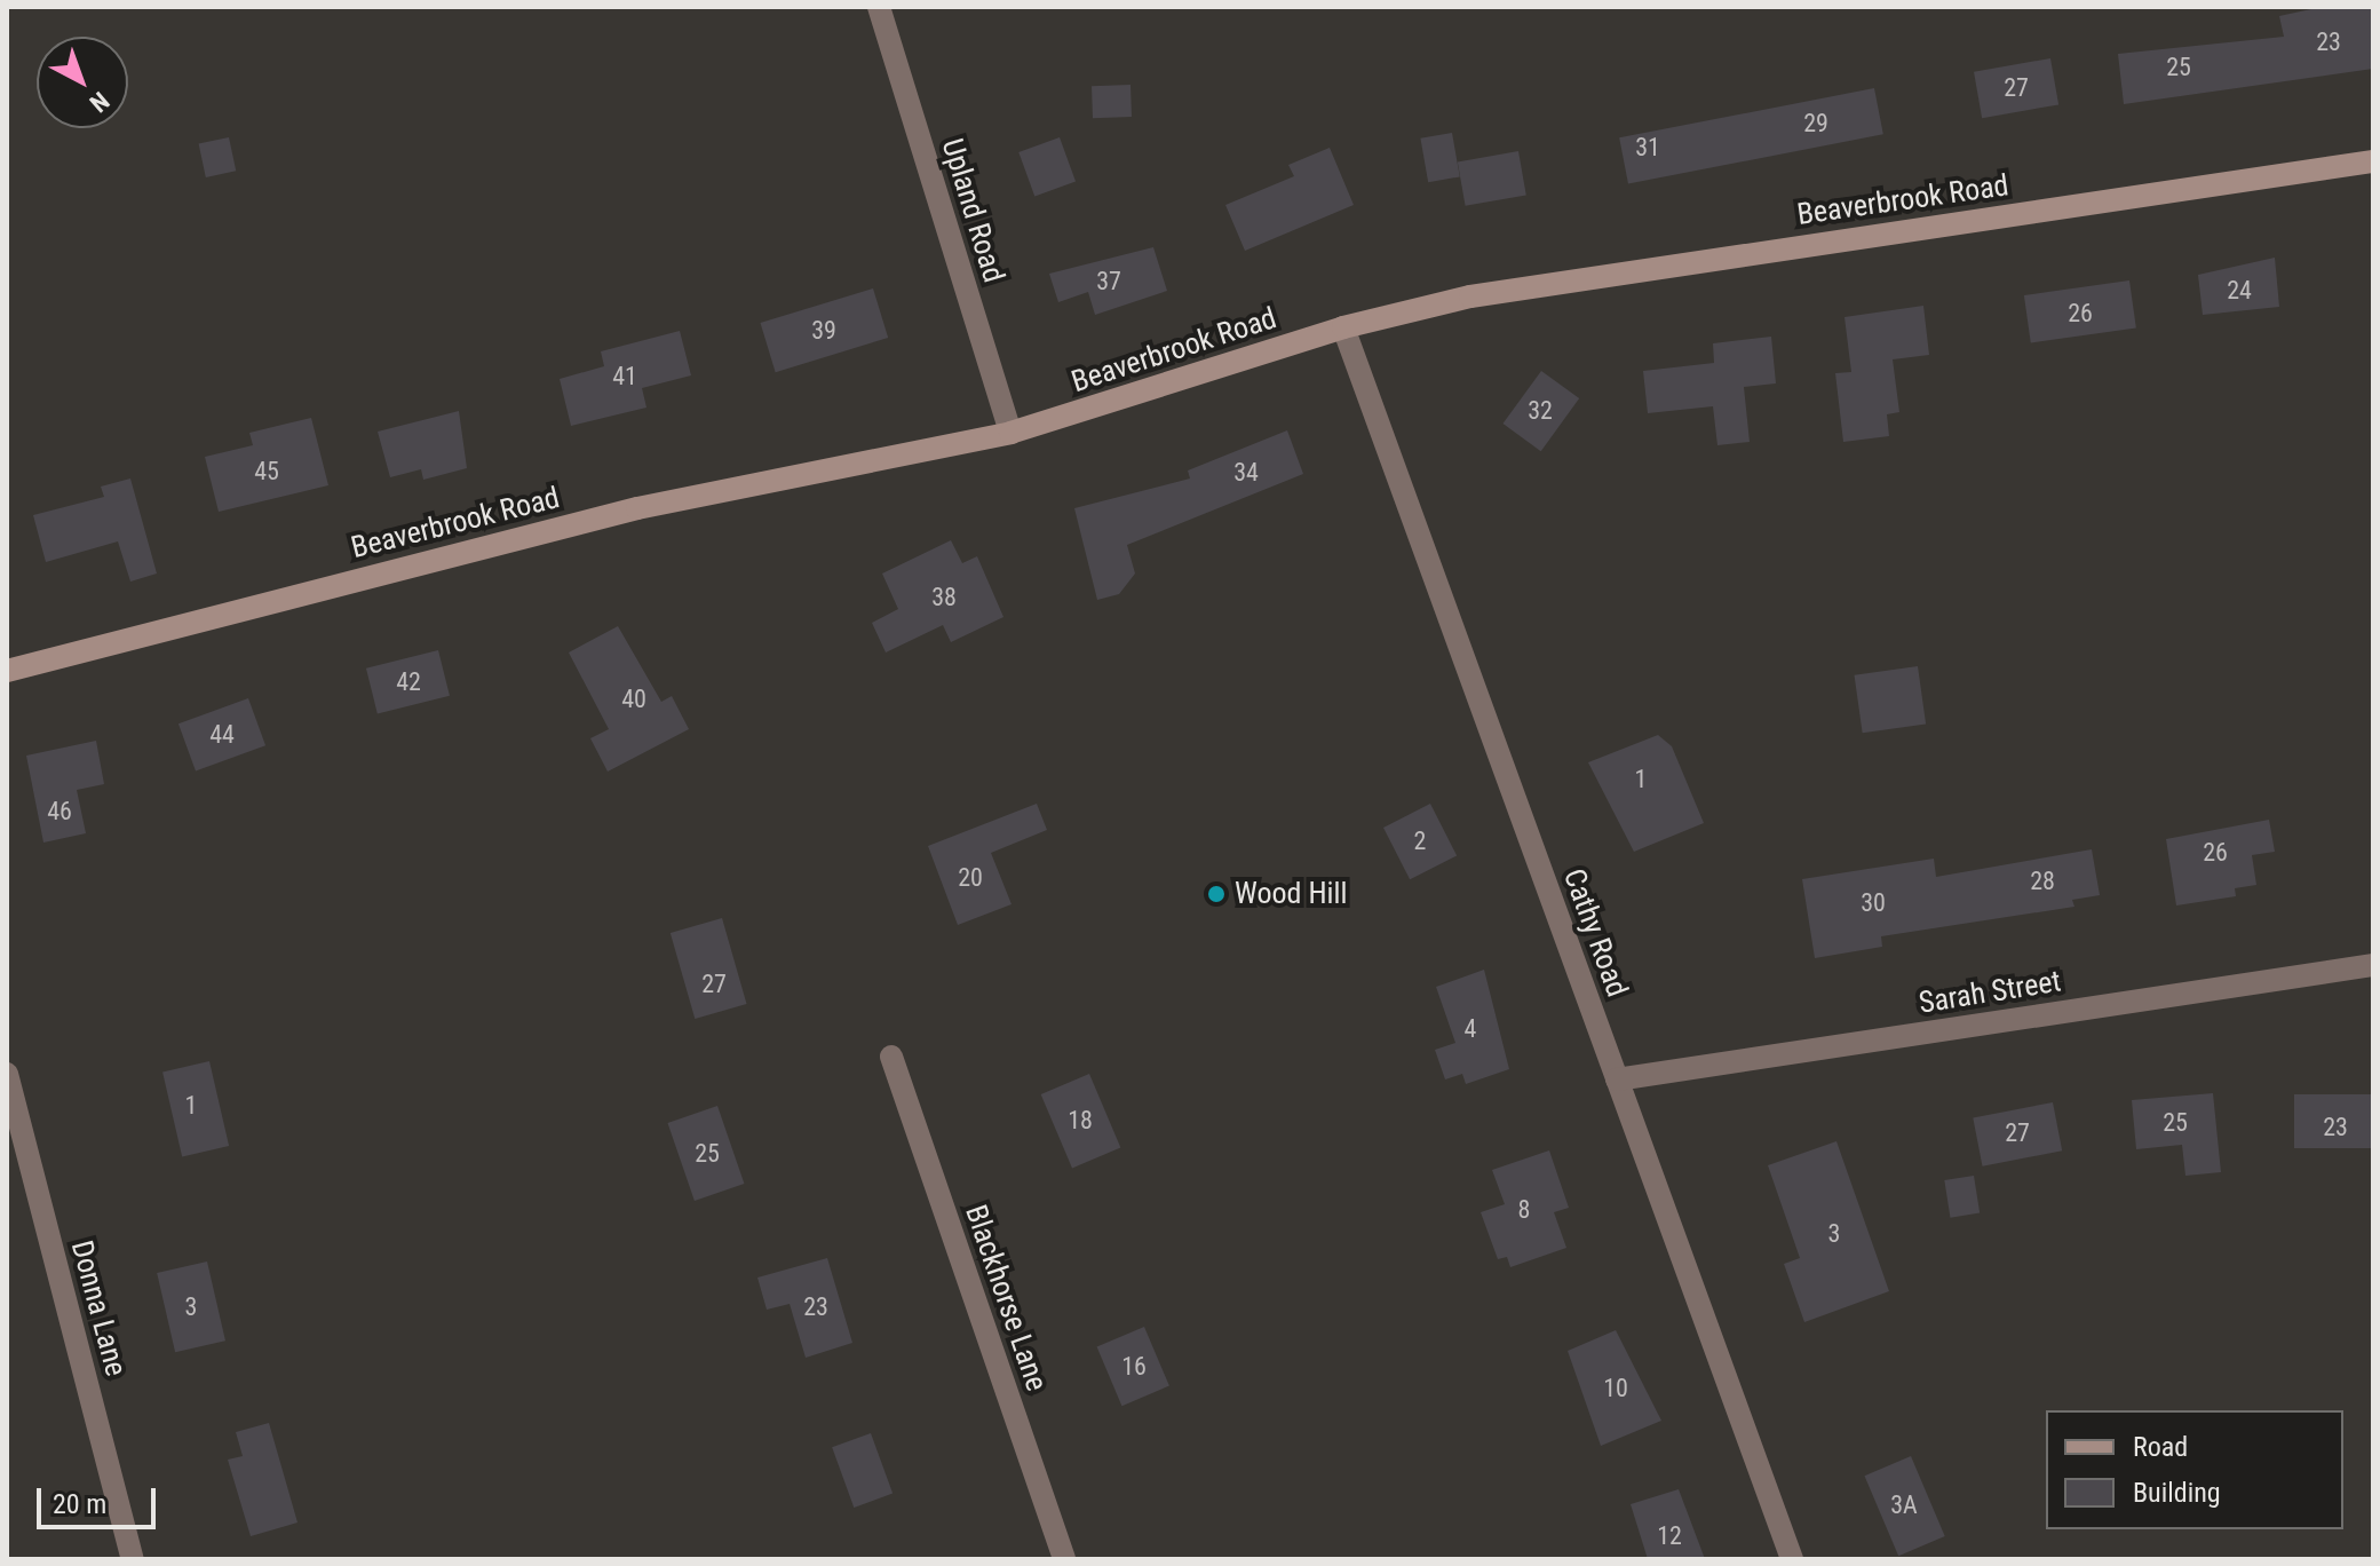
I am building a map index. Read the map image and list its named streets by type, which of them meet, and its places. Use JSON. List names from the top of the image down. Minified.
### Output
{"streets":{"street":["Beaverbrook Road","Upland Road","Cathy Road","Sarah Street","Blackhorse Lane","Donna Lane"]},"crossings":[["Beaverbrook Road","Upland Road"],["Beaverbrook Road","Cathy Road"],["Cathy Road","Sarah Street"]],"places":["Wood Hill"],"house_numbers":["23","25","27","29","31","37","24","26","39","41","32","45","34","38","42","40","44","1","46","2","26","20","28","30","27","4","1","18","25","23","27","25","8","3","3","23","16","10","3A","12"],"legend":["Road","Building"],"scale_bar":"20 m","north":"bottom right"}
